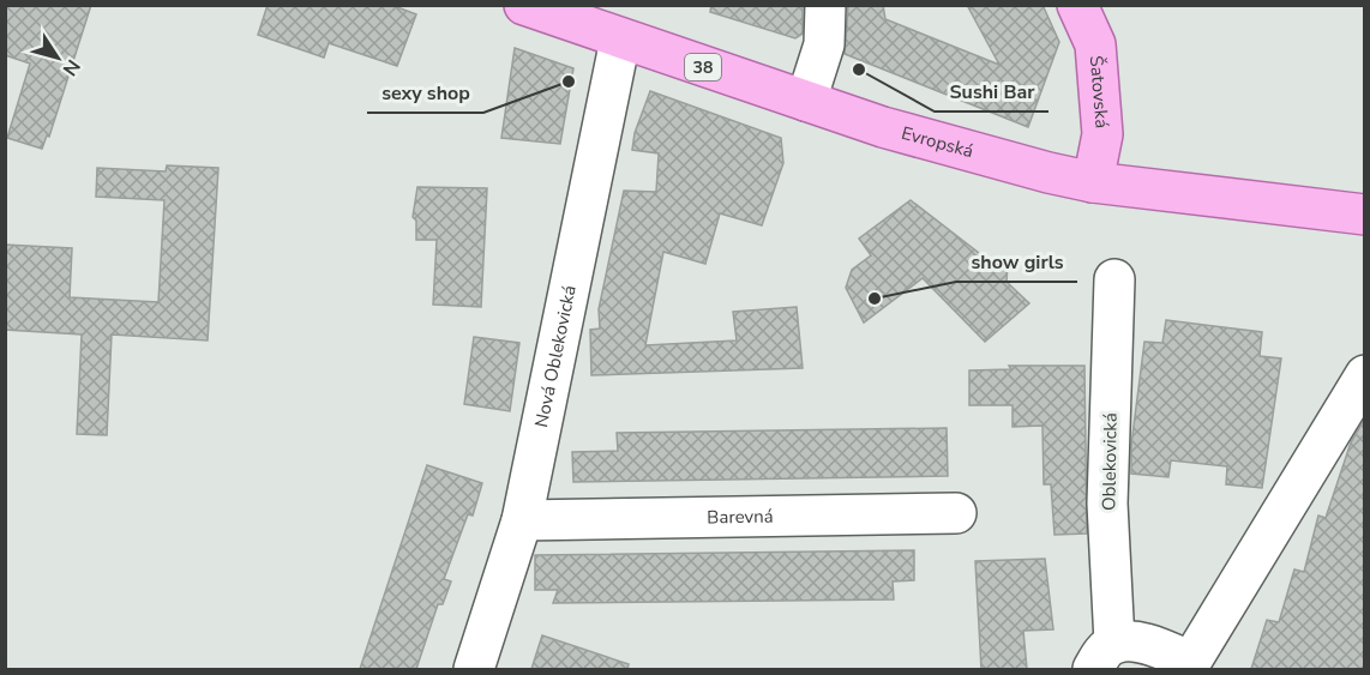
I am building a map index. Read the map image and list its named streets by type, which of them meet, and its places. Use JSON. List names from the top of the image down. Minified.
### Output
{"streets":{"main road":["38","Šatovská","Evropská"],"street":["Nová Oblekovická","Oblekovická","Barevná"]},"crossings":[["Šatovská","Evropská"],["Evropská","Nová Oblekovická"],["Nová Oblekovická","Barevná"]],"places":["Sushi Bar","sexy shop","show girls"],"north":"bottom right"}
